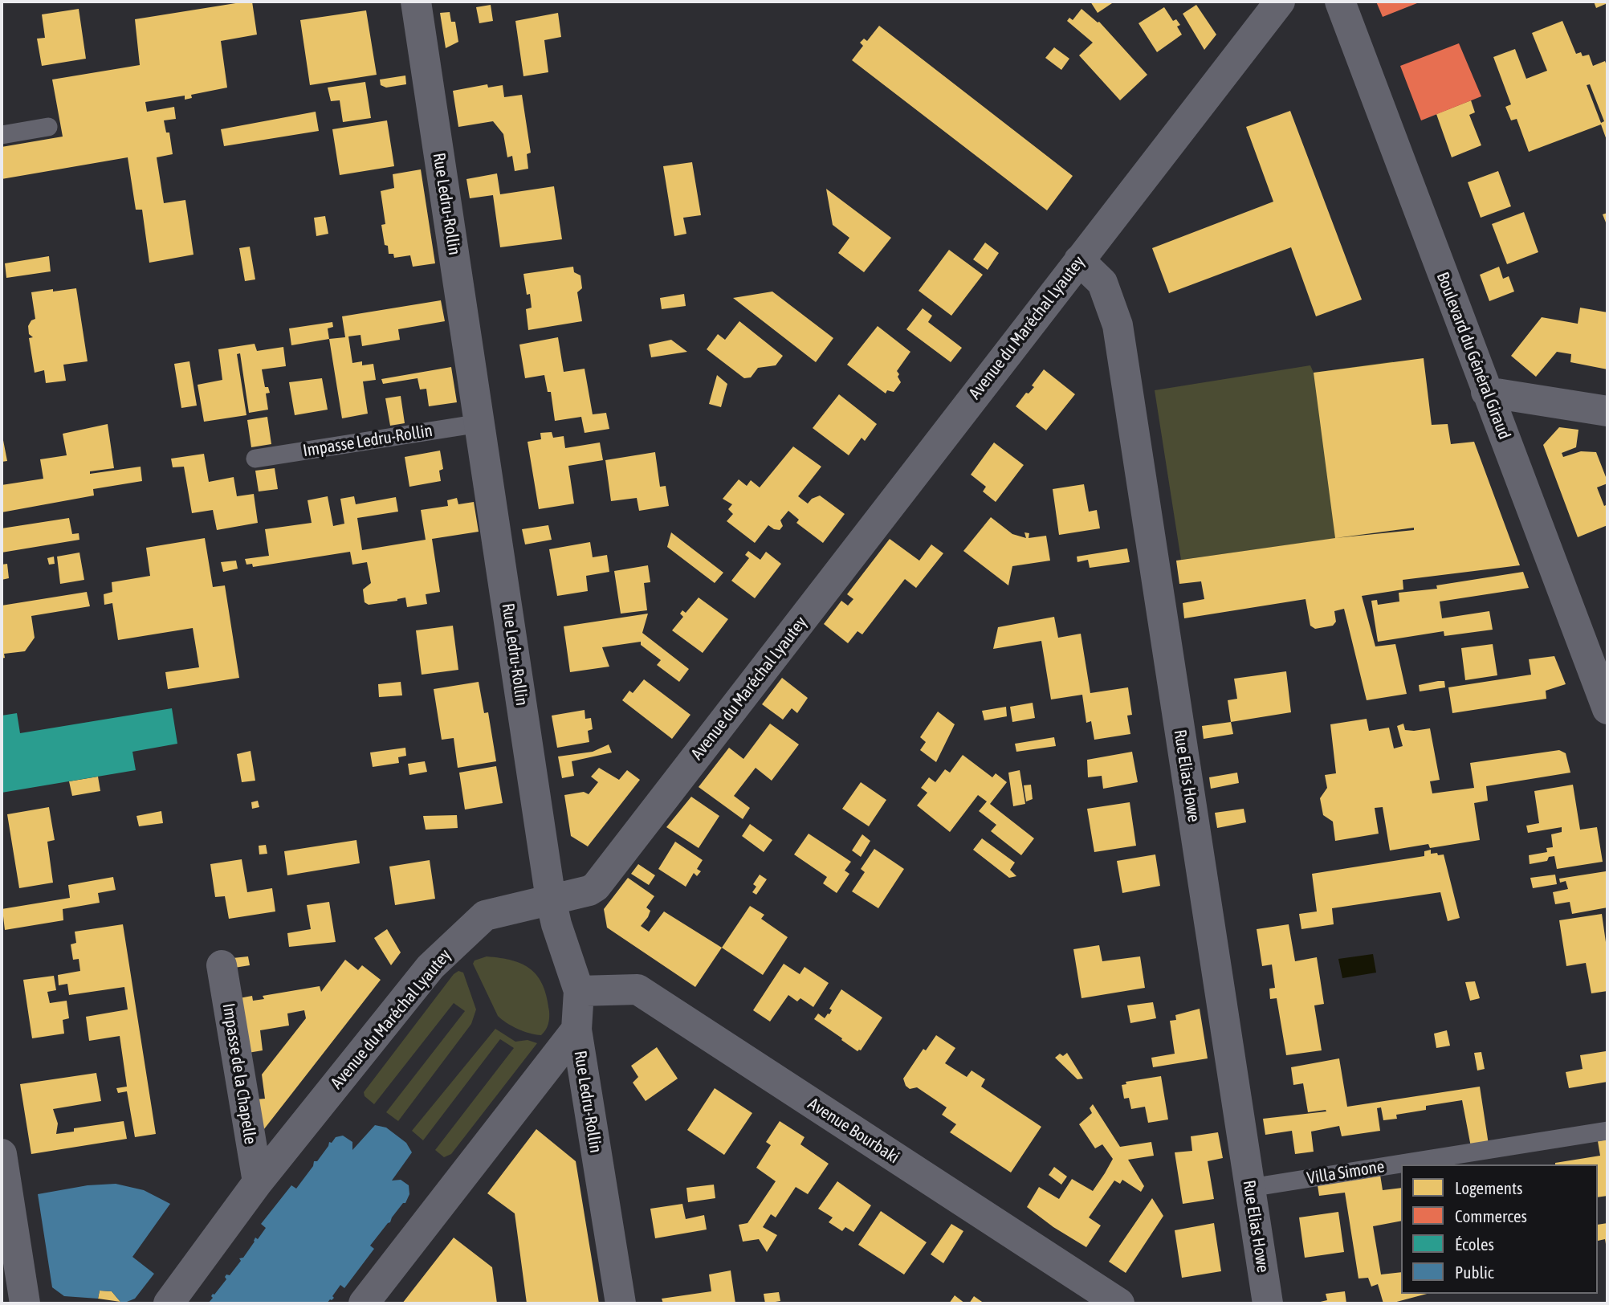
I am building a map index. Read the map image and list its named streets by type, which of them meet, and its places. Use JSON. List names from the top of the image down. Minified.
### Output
{"streets":{"street":["Rue Ledru-Rollin","Avenue du Maréchal Lyautey","Boulevard du Général Giraud","Rue Elias Howe","Impasse de la Chapelle","Avenue Bourbaki"],"lane":["Impasse Ledru-Rollin","Villa Simone"]},"crossings":[["Rue Ledru-Rollin","Avenue du Maréchal Lyautey"],["Rue Ledru-Rollin","Impasse Ledru-Rollin"],["Rue Ledru-Rollin","Avenue Bourbaki"],["Avenue du Maréchal Lyautey","Rue Elias Howe"],["Avenue du Maréchal Lyautey","Impasse de la Chapelle"],["Rue Elias Howe","Villa Simone"]],"legend":["Logements","Commerces","Écoles","Public"]}
